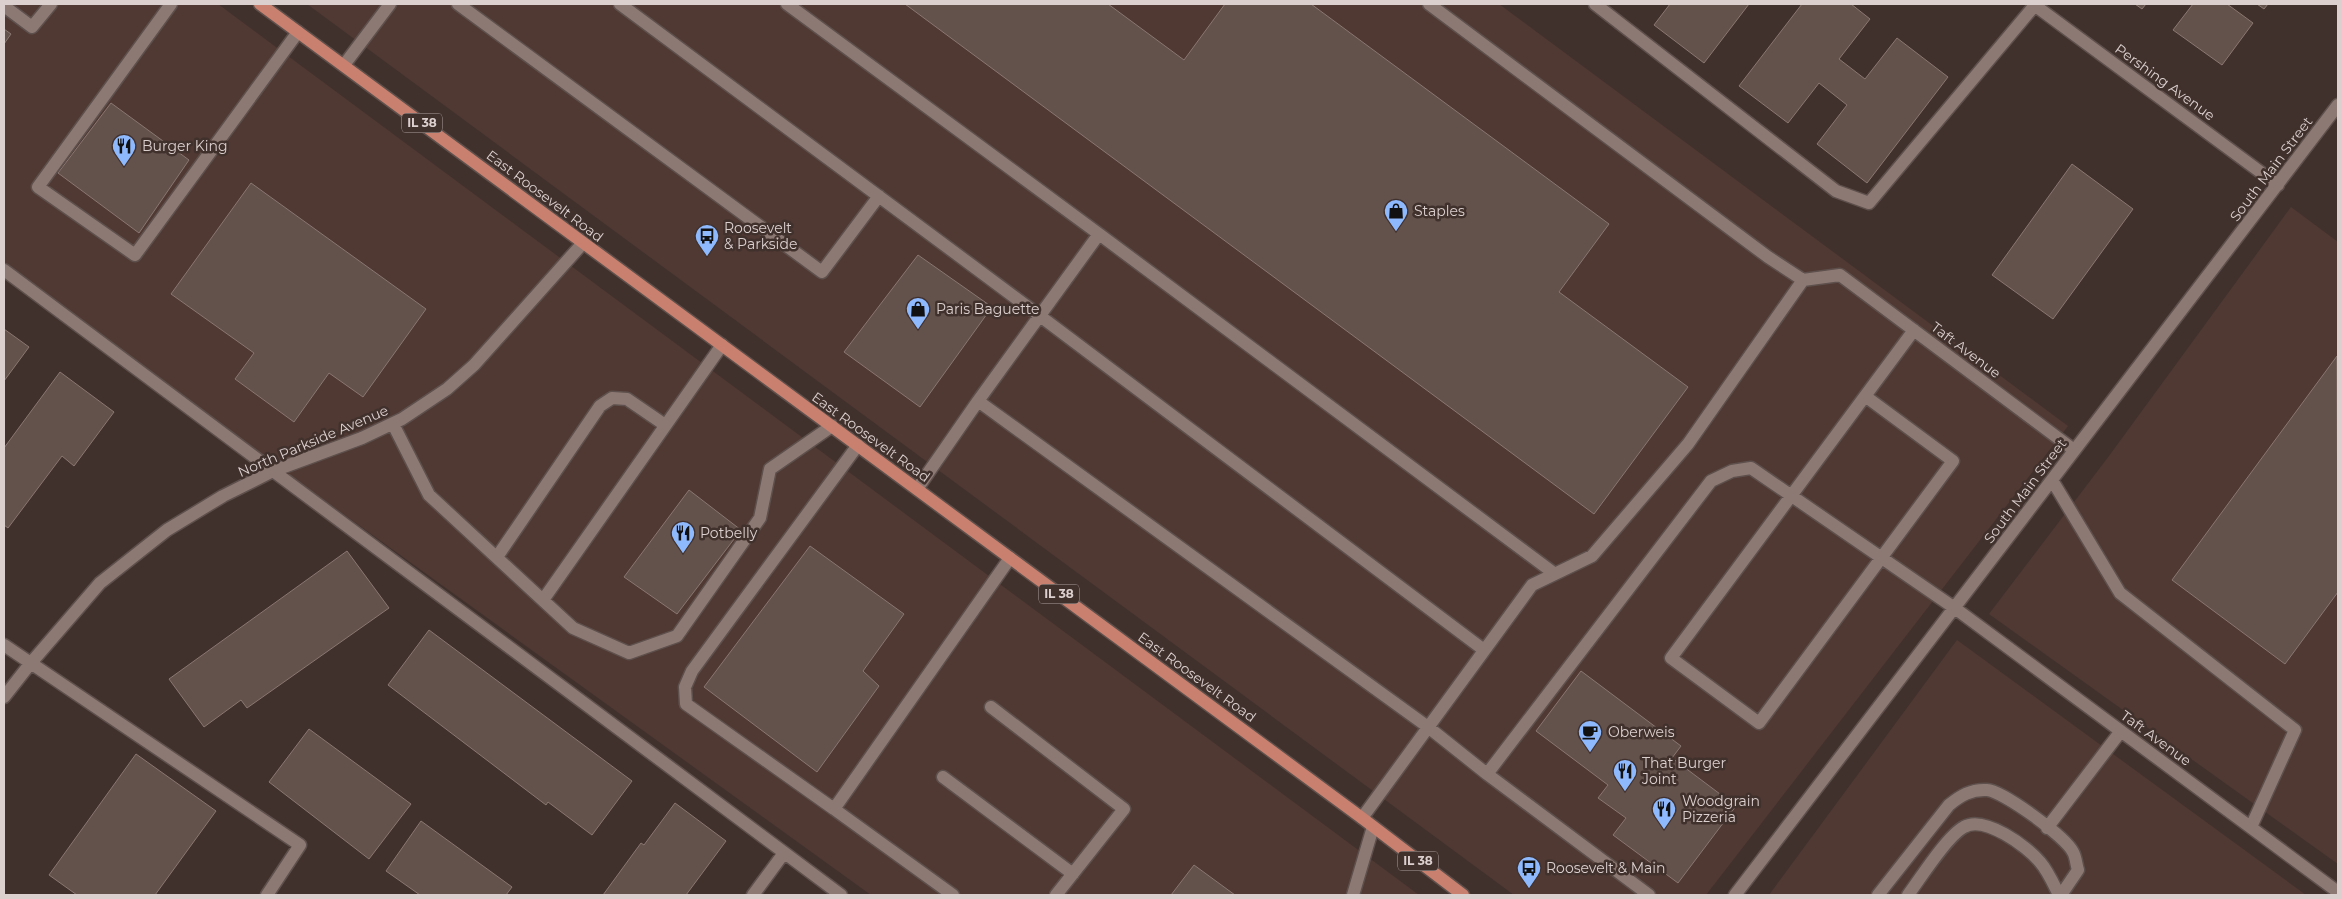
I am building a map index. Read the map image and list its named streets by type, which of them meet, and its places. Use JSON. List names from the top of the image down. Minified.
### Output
{"streets":{"main road":["IL 38","East Roosevelt Road"],"street":["Pershing Avenue","South Main Street","Taft Avenue","North Parkside Avenue"]},"crossings":[["Pershing Avenue","South Main Street"],["South Main Street","Taft Avenue"],["East Roosevelt Road","North Parkside Avenue"]],"places":{"restaurant":["Burger King","Potbelly","That Burger Joint","Woodgrain Pizzeria"],"shop":["Staples","Paris Baguette"],"bus stop":["Roosevelt & Parkside","Roosevelt & Main"],"cafe":["Oberweis"]}}
